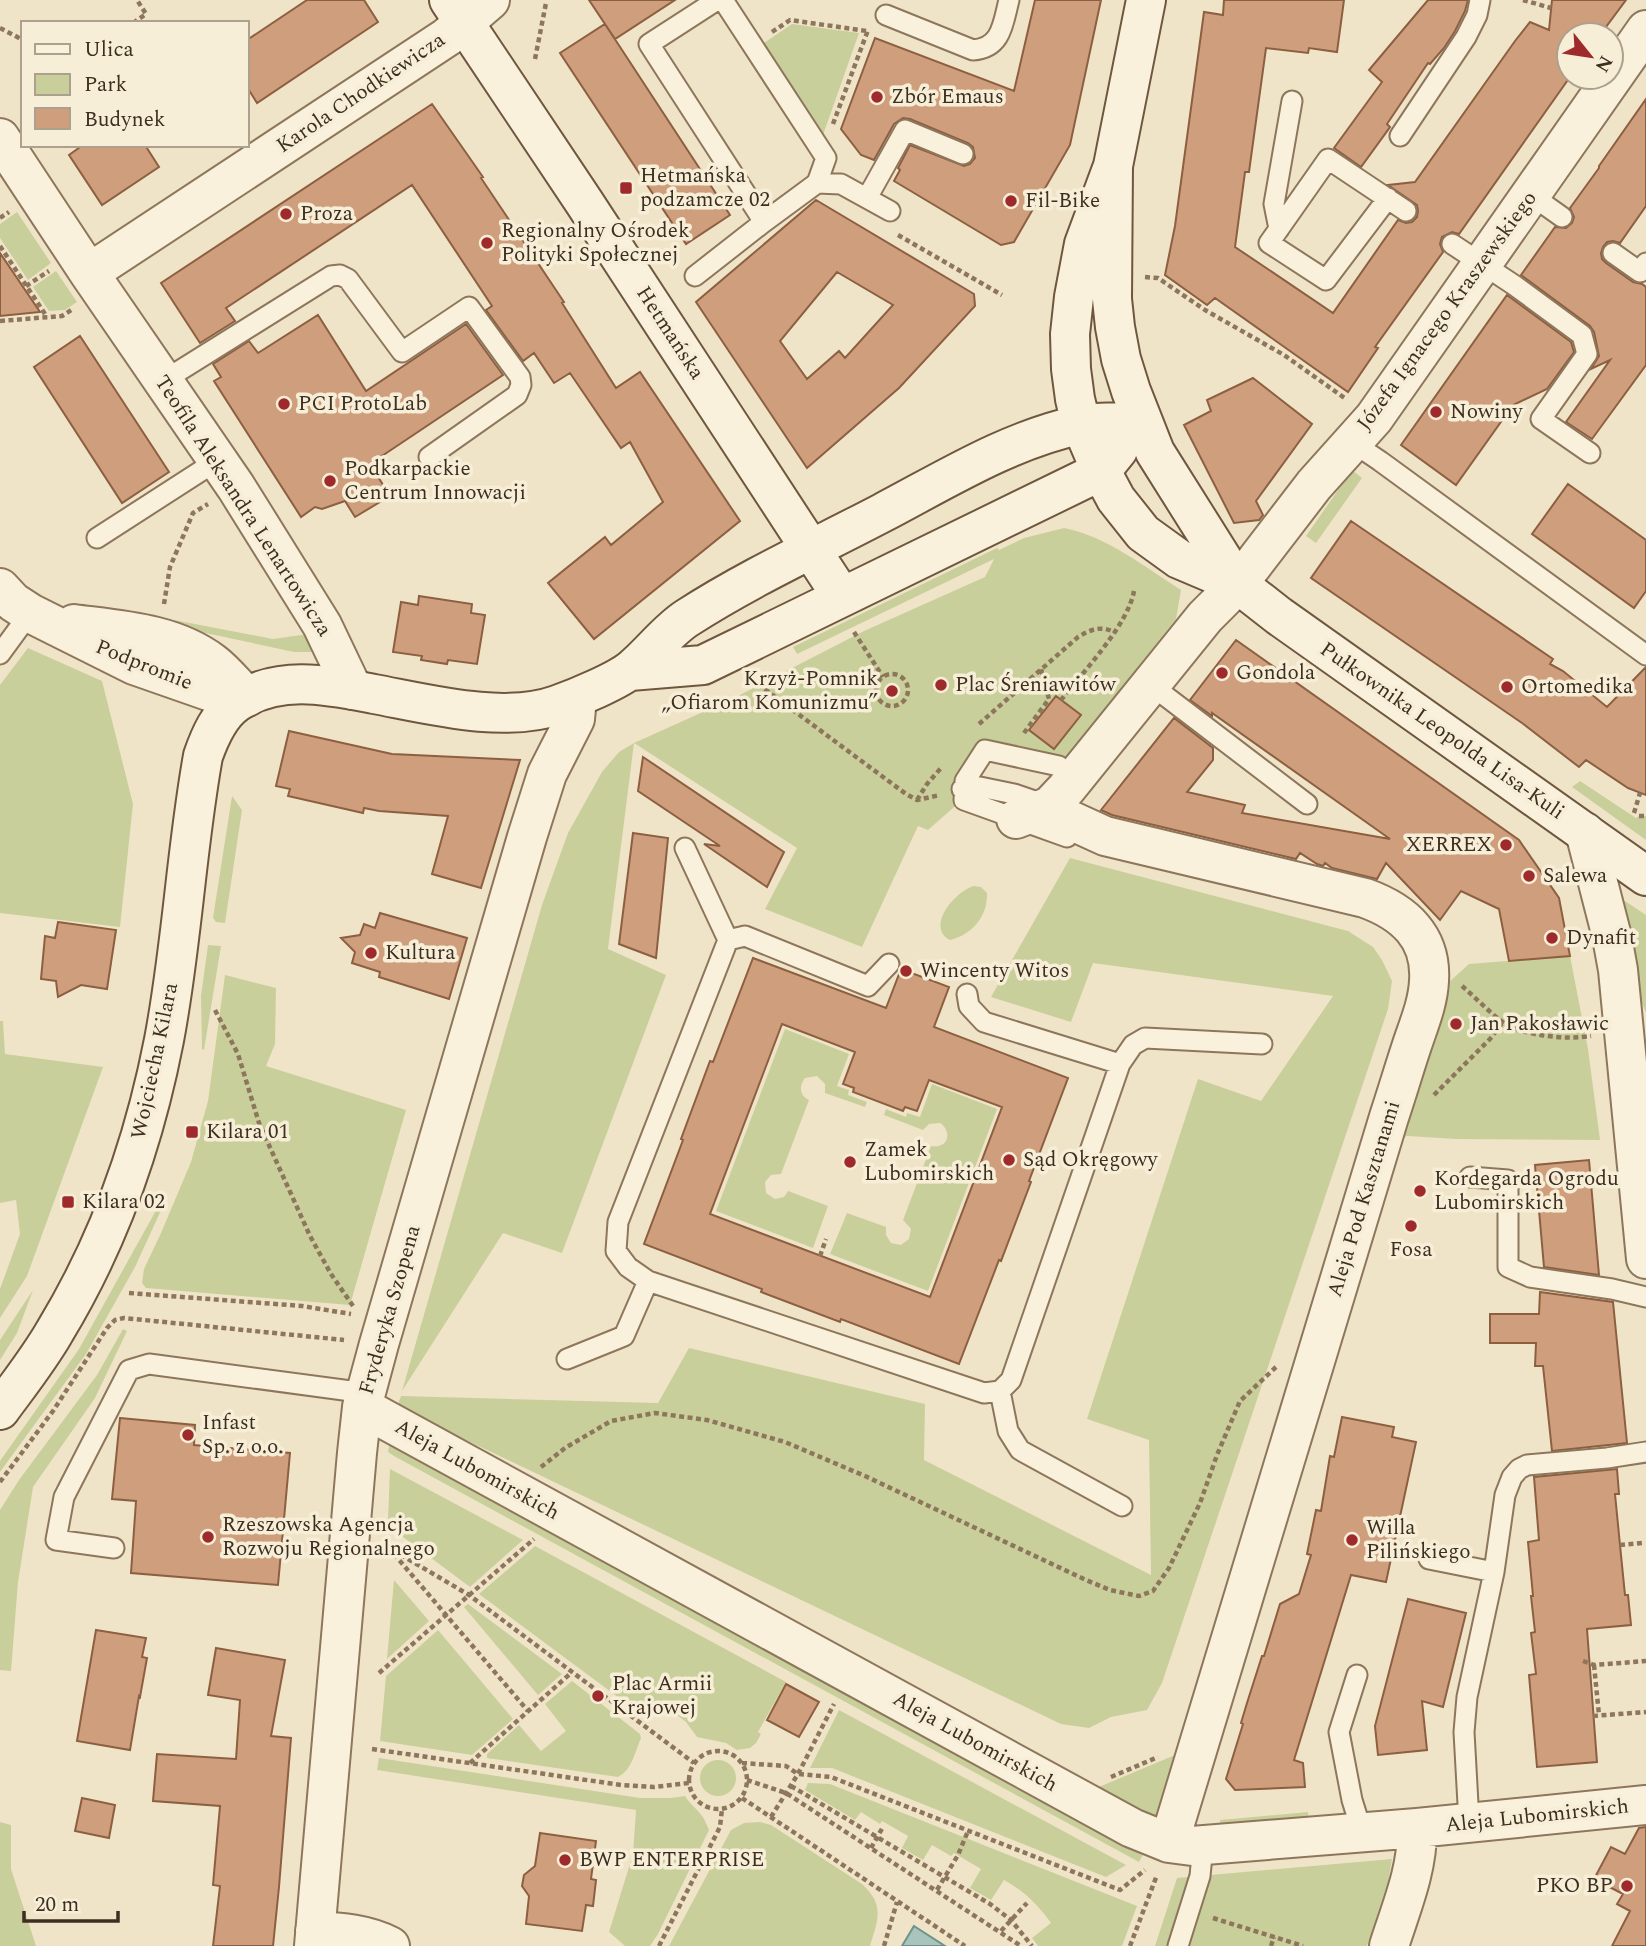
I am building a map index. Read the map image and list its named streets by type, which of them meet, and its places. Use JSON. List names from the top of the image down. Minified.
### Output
{"streets":{"street":["Karola Chodkiewicza","Józefa Ignacego Kraszewskiego","Hetmańska","Teofila Aleksandra Lenartowicza","Podpromie","Pułkownika Leopolda Lisa-Kuli","Wojciecha Kilara","Aleja Pod Kasztanami","Fryderyka Szopena","Aleja Lubomirskich"]},"crossings":[["Karola Chodkiewicza","Hetmańska"],["Karola Chodkiewicza","Teofila Aleksandra Lenartowicza"],["Józefa Ignacego Kraszewskiego","Pułkownika Leopolda Lisa-Kuli"],["Józefa Ignacego Kraszewskiego","Aleja Pod Kasztanami"],["Teofila Aleksandra Lenartowicza","Podpromie"],["Podpromie","Wojciecha Kilara"],["Aleja Pod Kasztanami","Aleja Lubomirskich"],["Fryderyka Szopena","Aleja Lubomirskich"]],"places":{"other":["Zbór Emaus","Fil-Bike","Proza","Regionalny Ośrodek Polityki Społecznej","PCI ProtoLab","Nowiny","Podkarpackie Centrum Innowacji","Gondola","Plac Śreniawitów","Ortomedika","Krzyż-Pomnik „Ofiarom Komunizmu”","XERREX","Salewa","Dynafit","Kultura","Wincenty Witos","Jan Pakosławic","Sąd Okręgowy","Zamek Lubomirskich","Kordegarda Ogrodu Lubomirskich","Fosa","Infast Sp. z o.o.","Rzeszowska Agencja Rozwoju Regionalnego","Willa Pilińskiego","Plac Armii Krajowej","BWP ENTERPRISE","PKO BP"],"transit":["Hetmańska podzamcze 02","Kilara 01","Kilara 02"]},"legend":["Ulica","Park","Budynek"],"scale_bar":"20 m","north":"bottom right"}
